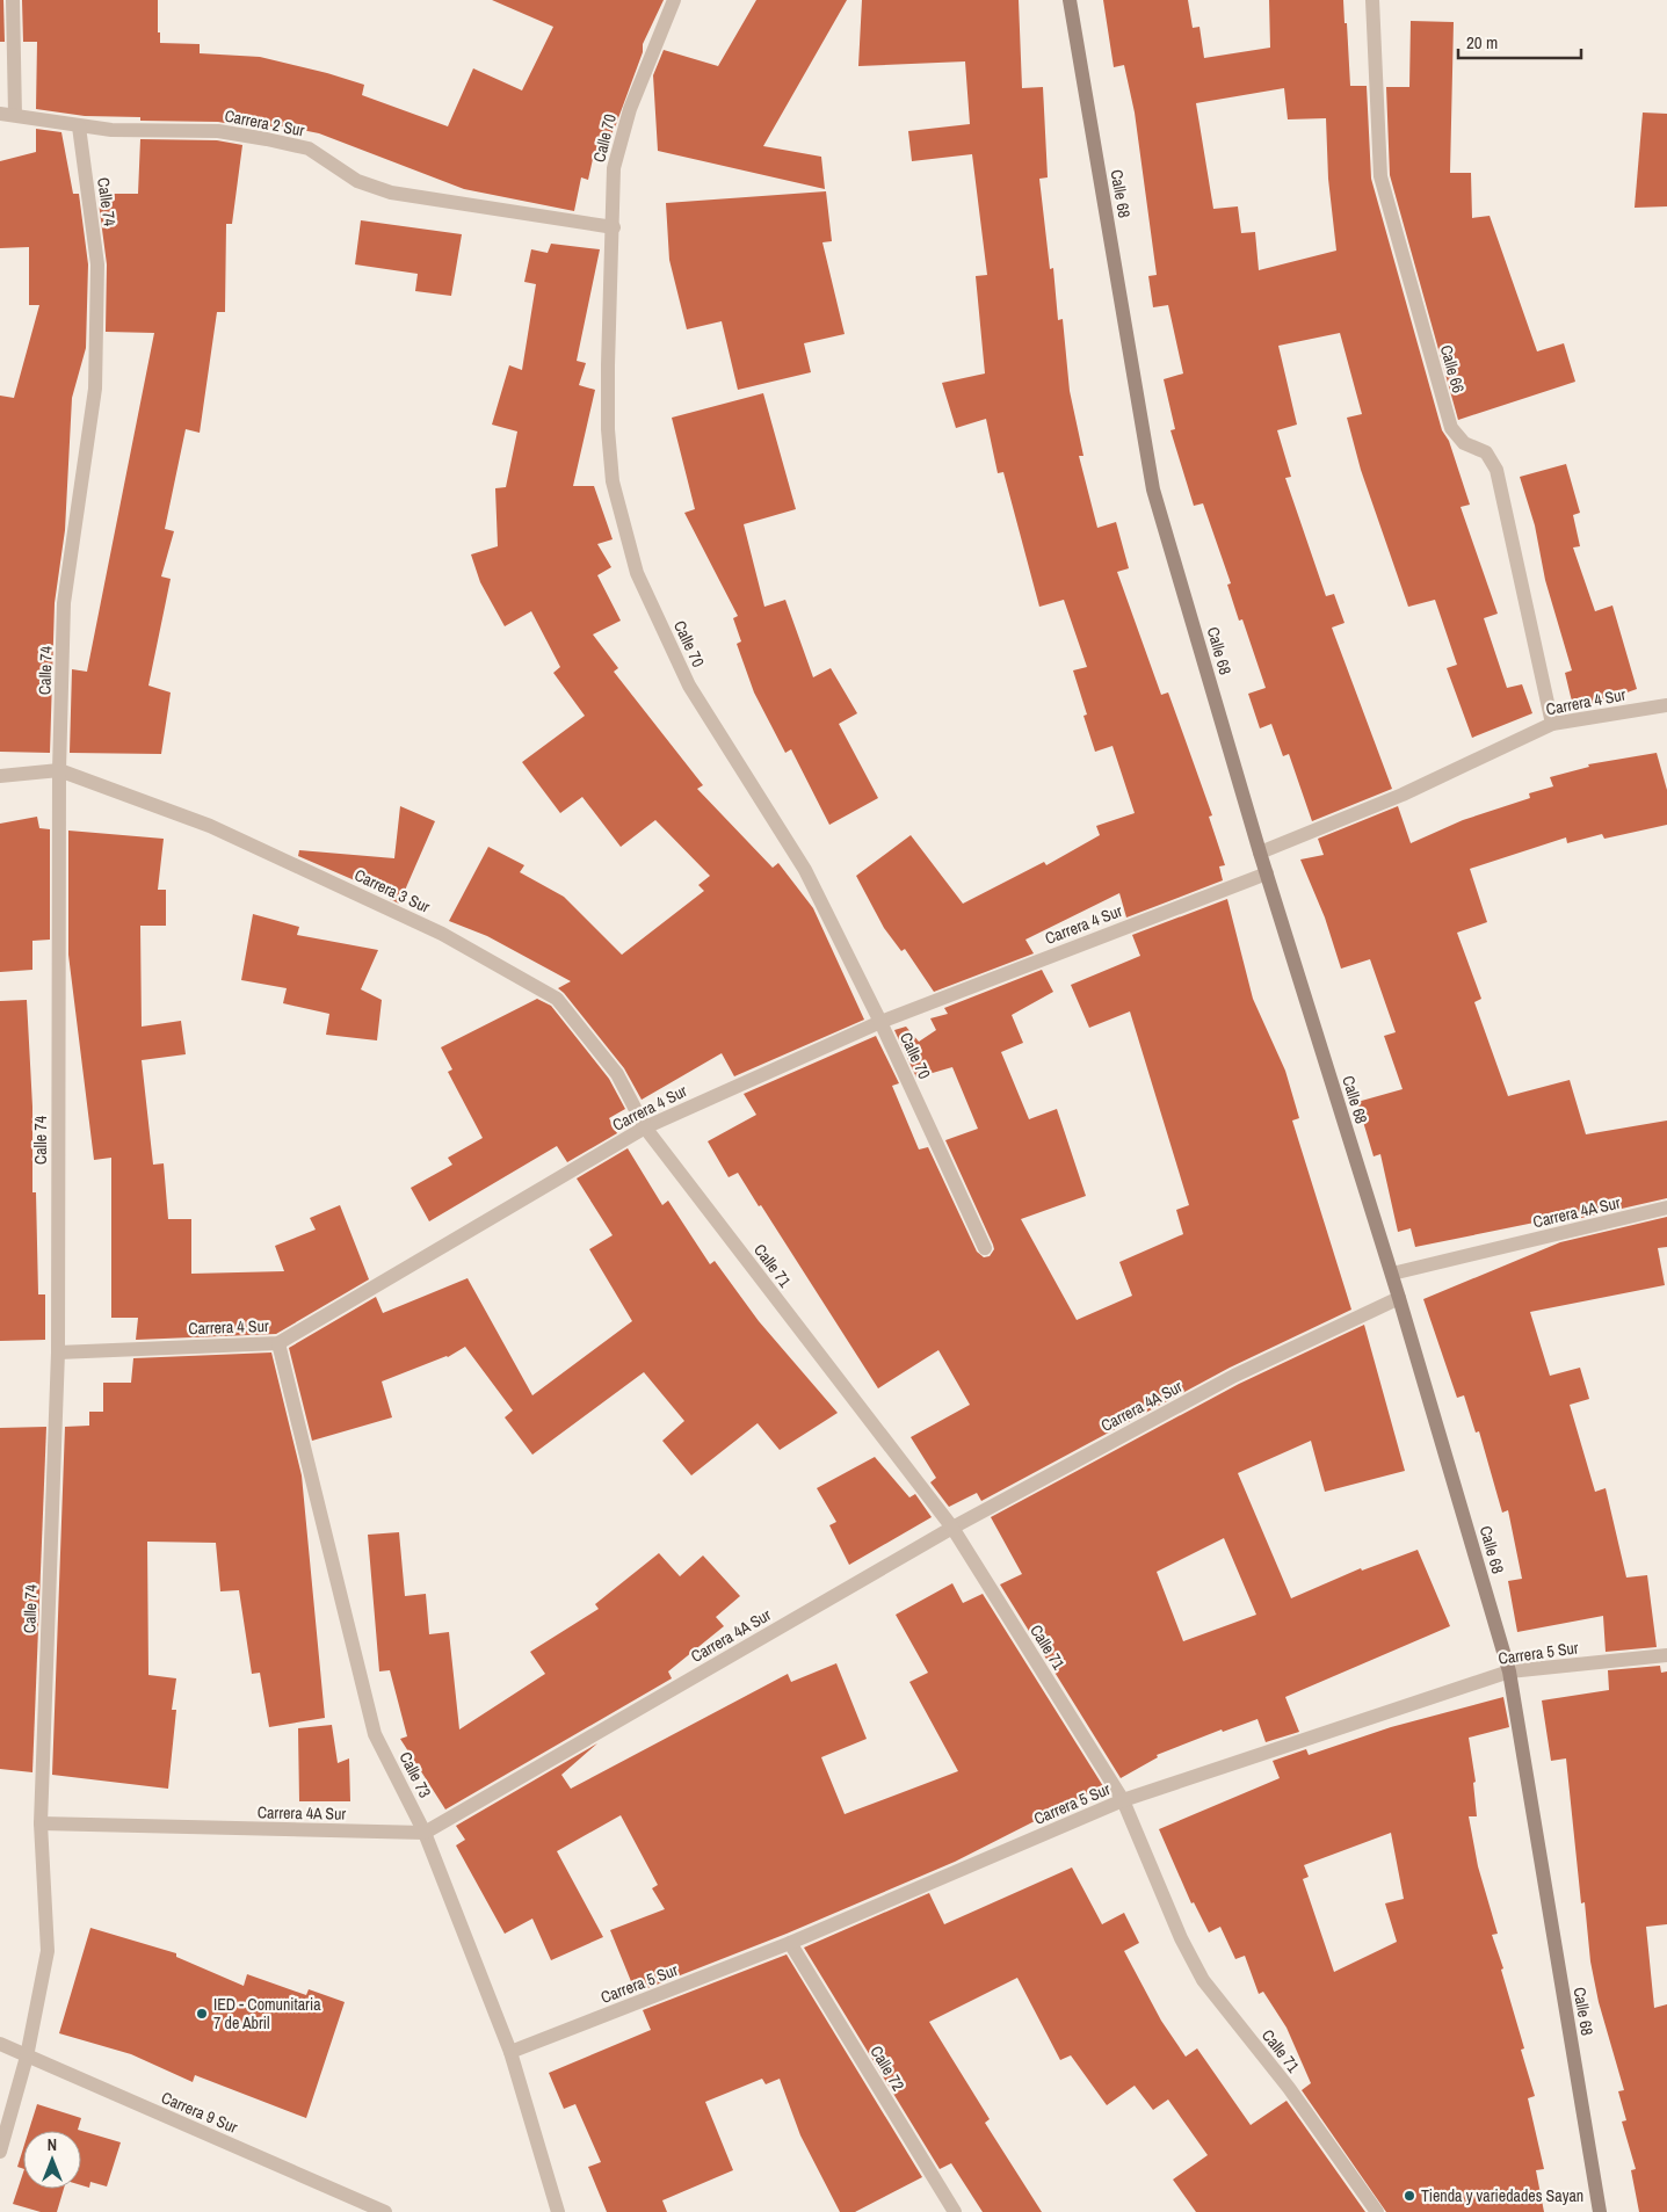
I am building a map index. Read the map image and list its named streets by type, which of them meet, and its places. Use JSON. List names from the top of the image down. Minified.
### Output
{"streets":{"street":["Carrera 2 Sur","Calle 70","Calle 68","Calle 74","Calle 66","Carrera 4 Sur","Carrera 3 Sur","Carrera 4A Sur","Calle 71","Carrera 5 Sur","Calle 73","Calle 72","Carrera 9 Sur"]},"crossings":[["Carrera 2 Sur","Calle 70"],["Carrera 2 Sur","Calle 74"],["Calle 70","Carrera 4 Sur"],["Calle 68","Carrera 4 Sur"],["Calle 68","Carrera 4A Sur"],["Calle 68","Carrera 5 Sur"],["Calle 74","Carrera 4 Sur"],["Calle 74","Carrera 3 Sur"],["Calle 74","Carrera 4A Sur"],["Calle 74","Carrera 9 Sur"],["Calle 66","Carrera 4 Sur"],["Carrera 4 Sur","Carrera 3 Sur"],["Carrera 4 Sur","Calle 71"],["Carrera 4 Sur","Calle 73"],["Carrera 3 Sur","Calle 71"],["Carrera 4A Sur","Calle 71"],["Carrera 4A Sur","Calle 73"],["Calle 71","Carrera 5 Sur"],["Carrera 5 Sur","Calle 73"],["Carrera 5 Sur","Calle 72"]],"places":["IED - Comunitaria 7 de Abril","Tienda y variedades Sayan"],"scale_bar":"20 m","north":"top"}
